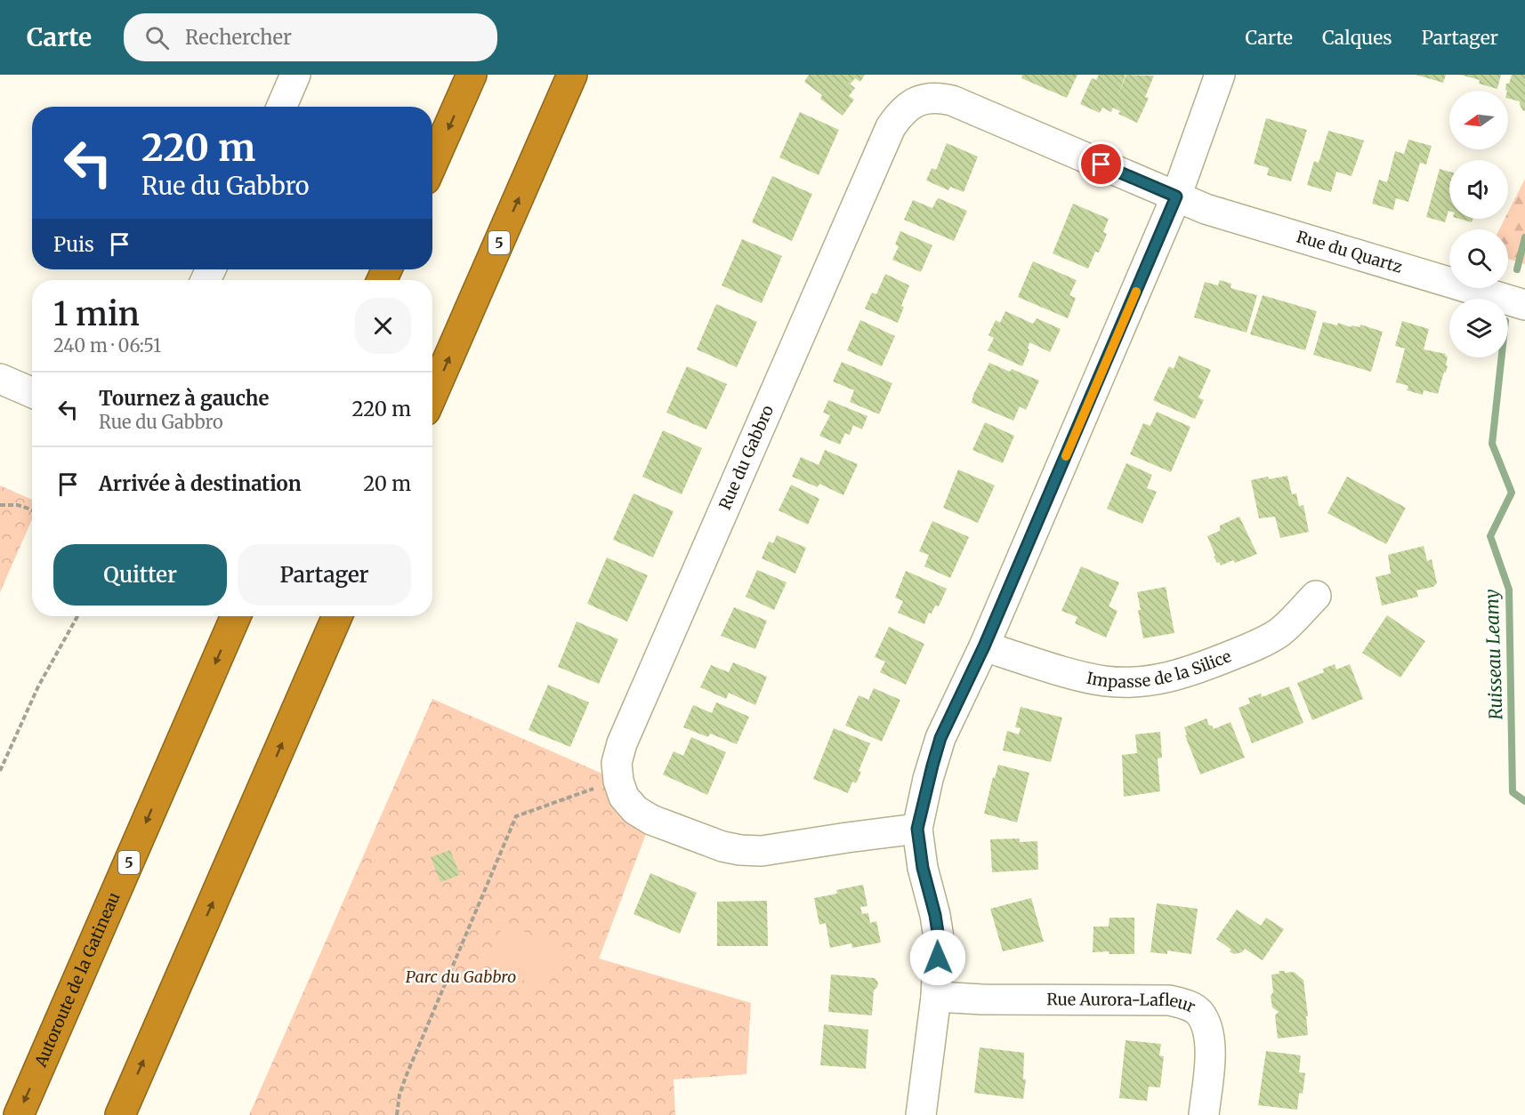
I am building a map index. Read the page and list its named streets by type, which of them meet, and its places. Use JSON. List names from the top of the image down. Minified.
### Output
{"streets":{"highway":["5","Autoroute de la Gatineau"],"street":["Rue du Quartz","Rue du Gabbro","Impasse de la Silice","Rue Aurora-Lafleur"]},"crossings":[["Rue du Quartz","Rue du Gabbro"]],"water":["Ruisseau Leamy"],"parks":["Parc du Gabbro"],"north":"left","page":{"header":"Carte","search":"Rechercher","nav":["Carte","Calques","Partager"],"turn":["220 m","Rue du Gabbro"],"then":"Puis","heading":["1 min","240 m · 06:51"],"list":[{"name":"Tournez à gauche","note":"Rue du Gabbro","value":"220 m"},{"name":"Arrivée à destination","value":"20 m"}],"buttons":["Quitter","Partager"]}}
